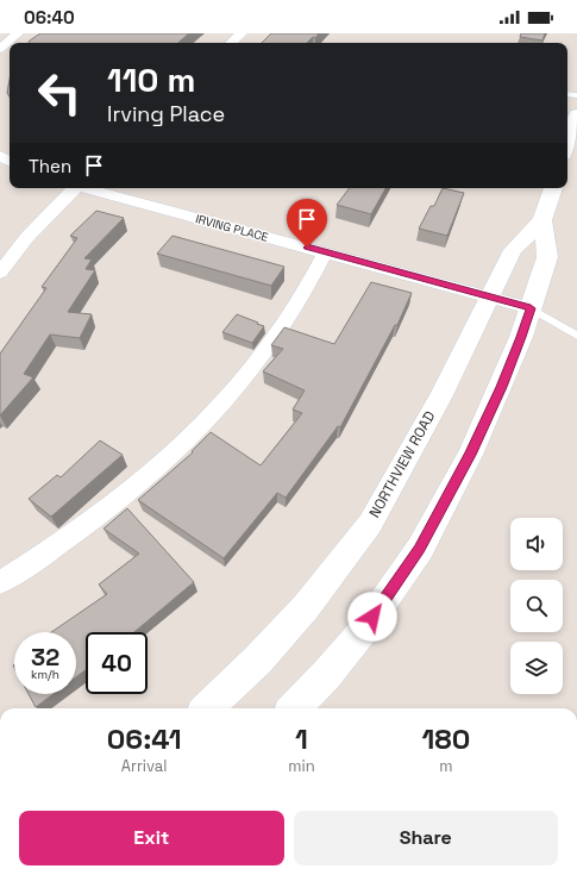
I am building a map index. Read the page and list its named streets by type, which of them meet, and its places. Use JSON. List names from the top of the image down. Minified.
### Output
{"streets":{"street":["IRVING PLACE","NORTHVIEW ROAD"]},"crossings":[["IRVING PLACE","NORTHVIEW ROAD"]],"page":{"status":"06:40","turn":["110 m","Irving Place"],"then":"Then","speed":"32 km/h","limit":"40","eta":["06:41","Arrival","1","min","180","m"],"buttons":["Exit","Share"]}}
